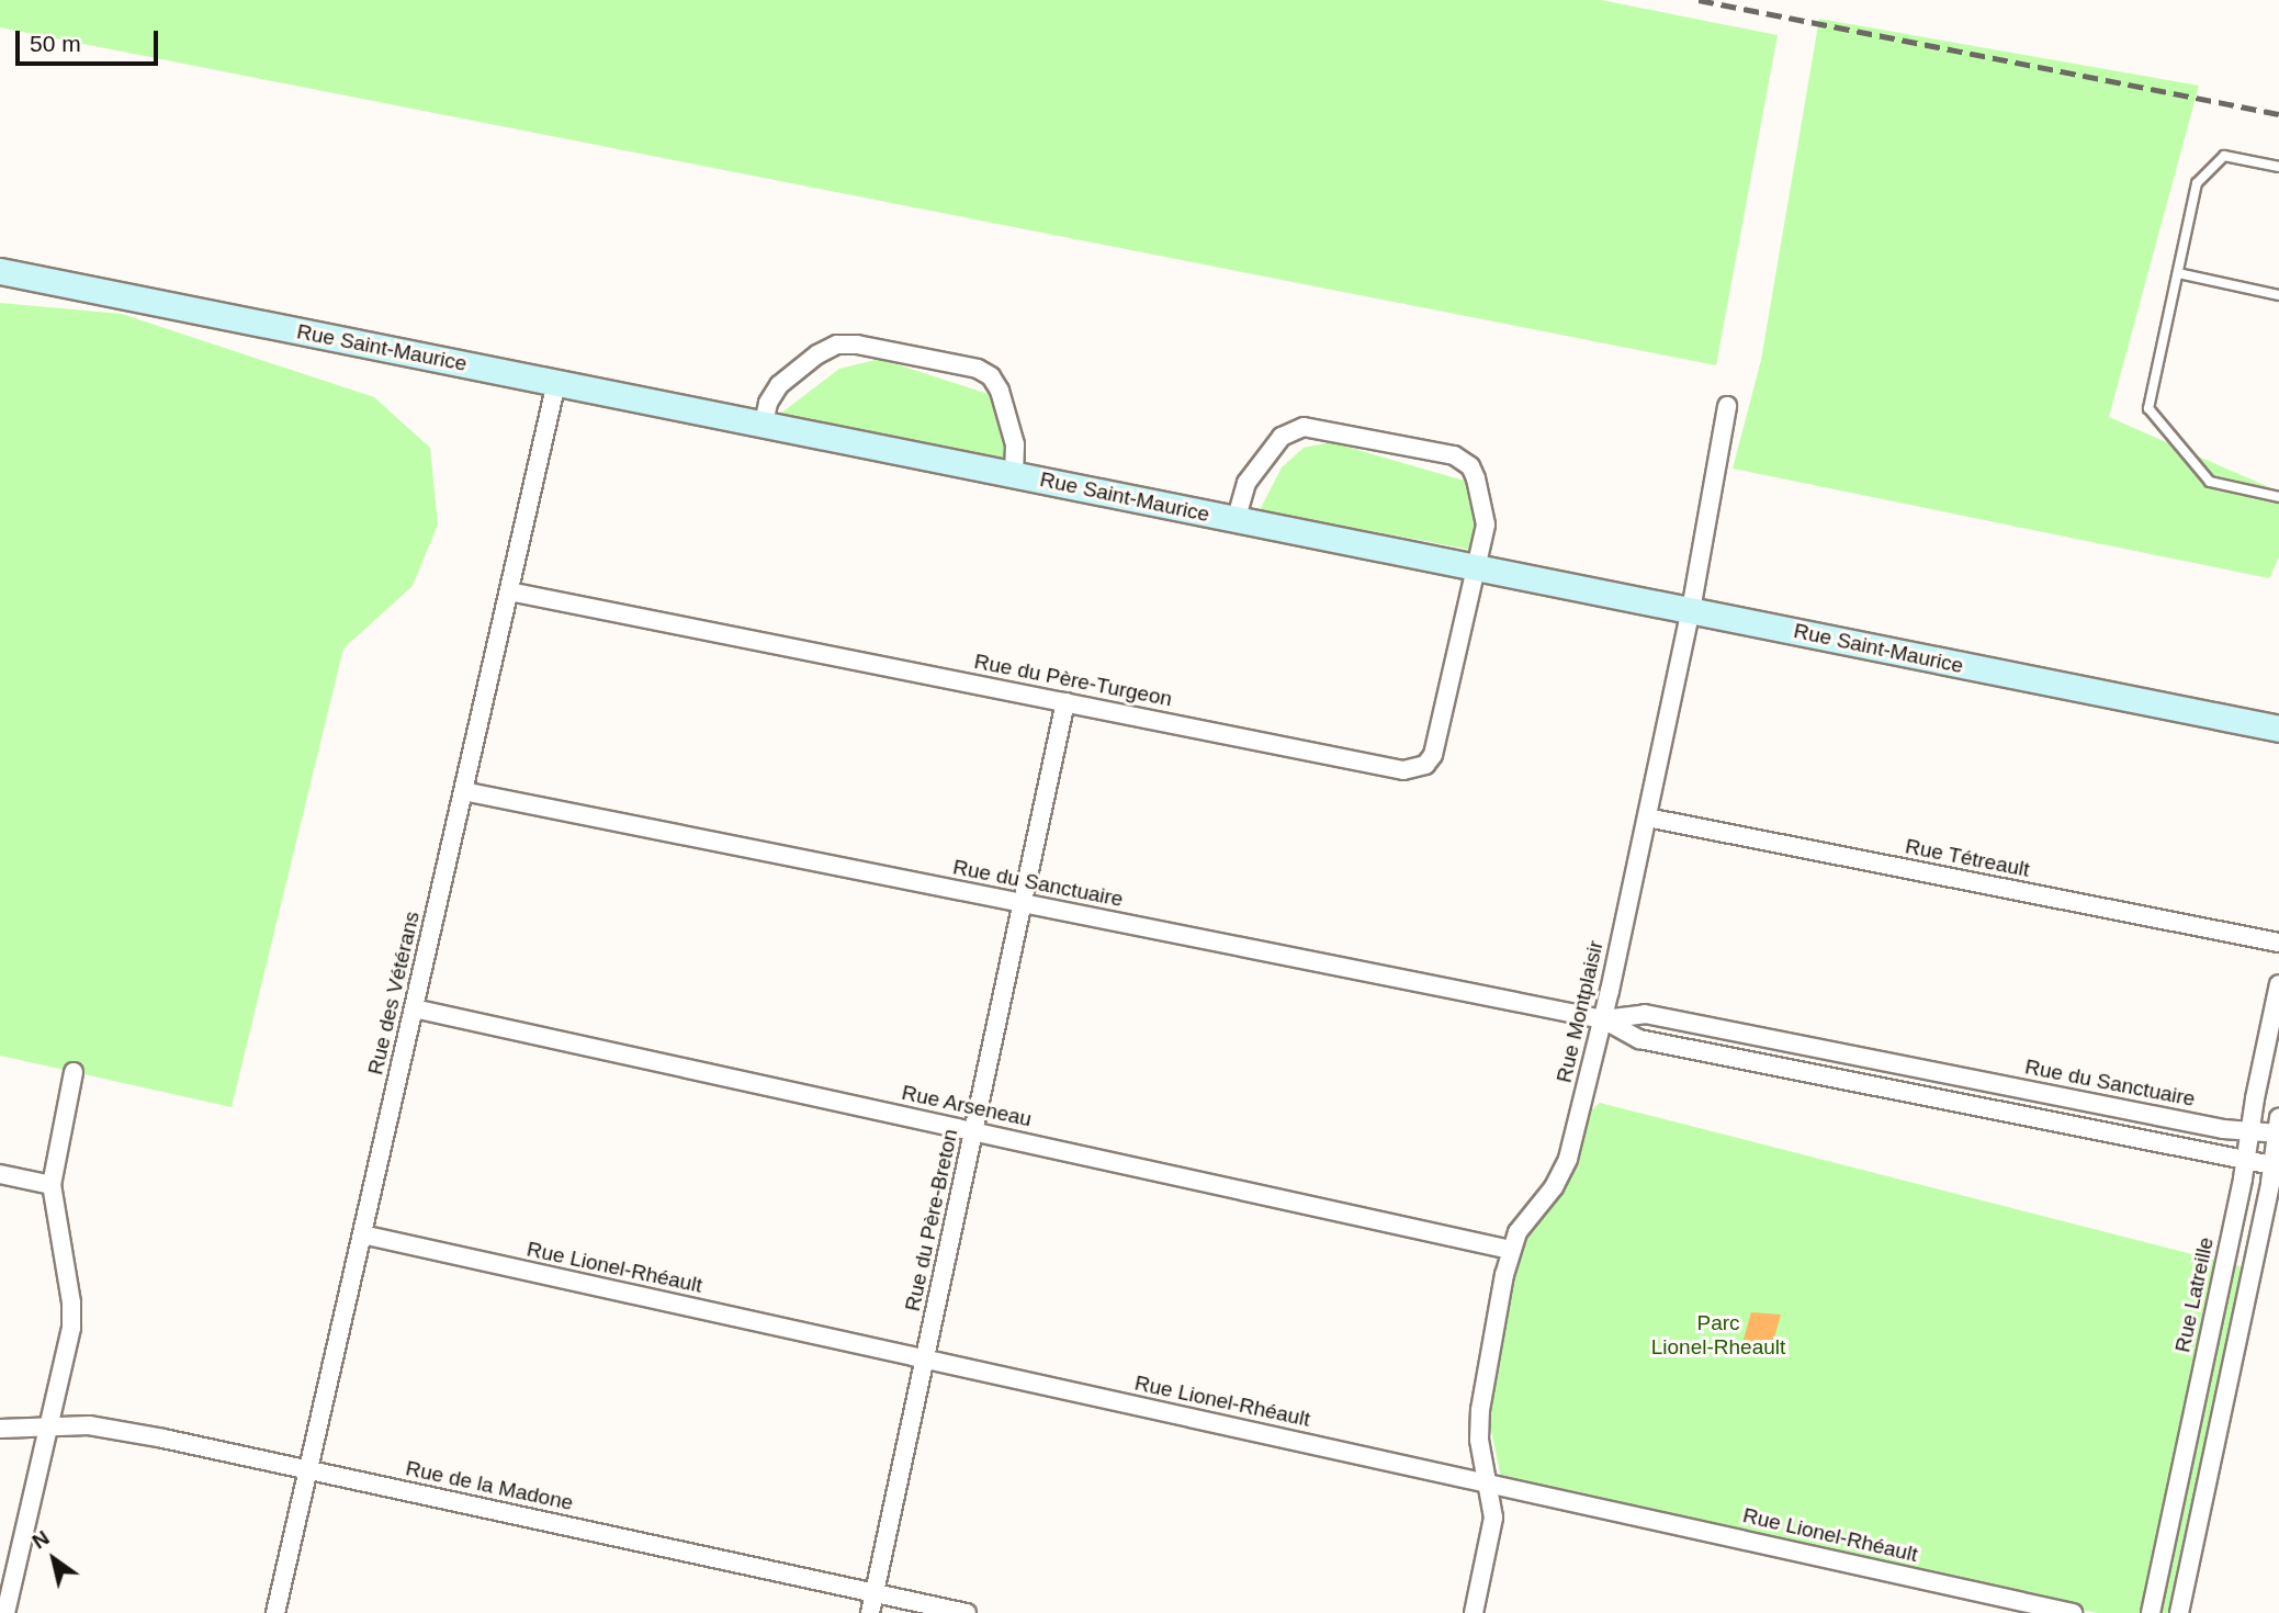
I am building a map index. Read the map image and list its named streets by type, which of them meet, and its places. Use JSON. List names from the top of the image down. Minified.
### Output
{"streets":{"street":["Rue Saint-Maurice","Rue du Père-Turgeon","Rue Tétreault","Rue du Sanctuaire","Rue des Vétérans","Rue Montplaisir","Rue Arseneau","Rue du Père-Breton","Rue Lionel-Rhéault","Rue Latreille","Rue de la Madone"]},"crossings":[["Rue Saint-Maurice","Rue du Père-Turgeon"],["Rue Saint-Maurice","Rue des Vétérans"],["Rue Saint-Maurice","Rue Montplaisir"],["Rue du Père-Turgeon","Rue des Vétérans"],["Rue du Père-Turgeon","Rue du Père-Breton"],["Rue Tétreault","Rue Montplaisir"],["Rue du Sanctuaire","Rue des Vétérans"],["Rue du Sanctuaire","Rue Montplaisir"],["Rue du Sanctuaire","Rue du Père-Breton"],["Rue du Sanctuaire","Rue Latreille"],["Rue des Vétérans","Rue Arseneau"],["Rue des Vétérans","Rue Lionel-Rhéault"],["Rue des Vétérans","Rue de la Madone"],["Rue Montplaisir","Rue Arseneau"],["Rue Montplaisir","Rue Lionel-Rhéault"],["Rue Arseneau","Rue du Père-Breton"],["Rue du Père-Breton","Rue Lionel-Rhéault"],["Rue du Père-Breton","Rue de la Madone"]],"parks":["Parc Lionel-Rheault"],"scale_bar":"50 m","north":"top left"}
